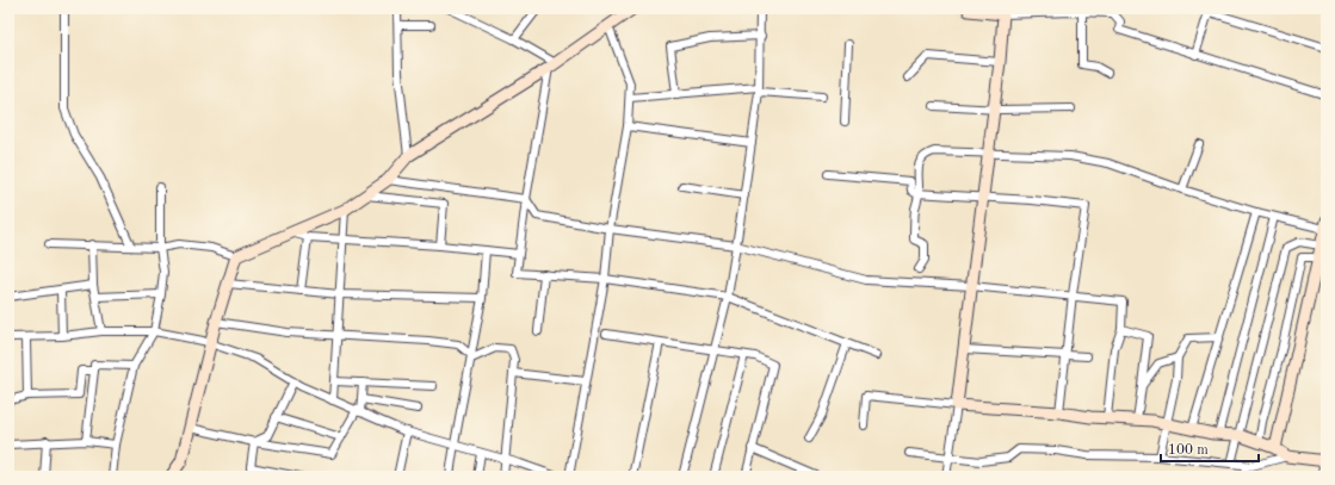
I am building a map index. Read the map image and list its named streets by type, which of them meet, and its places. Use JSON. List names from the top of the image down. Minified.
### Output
{"scale_bar":"100 m"}
